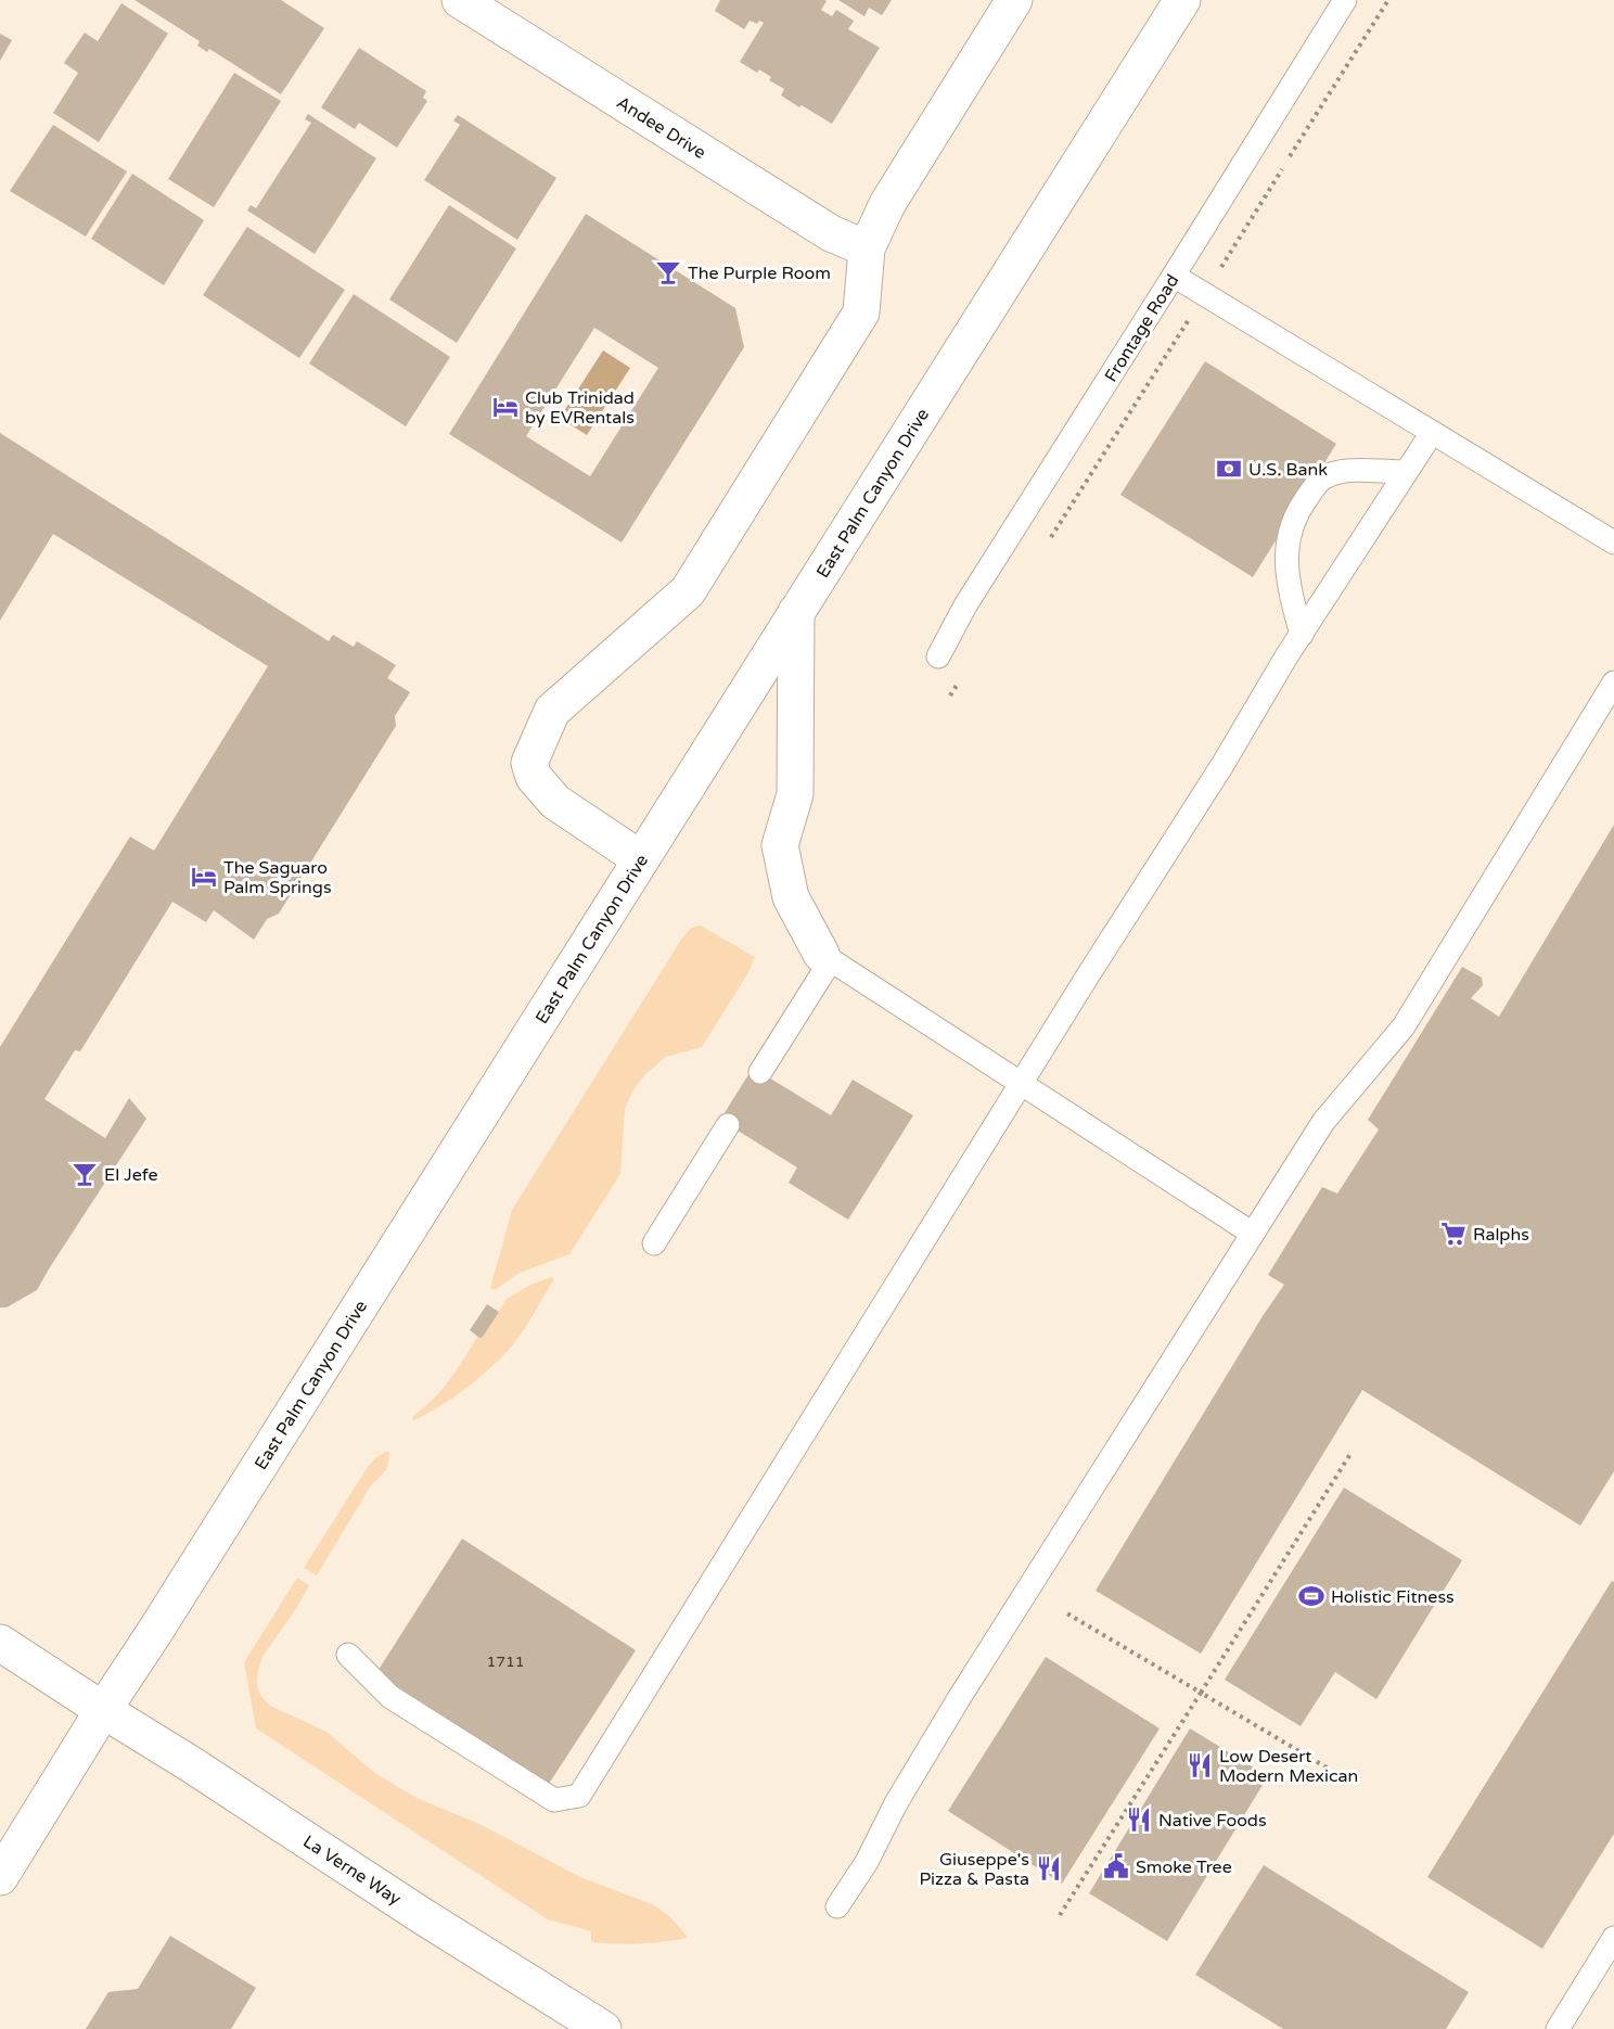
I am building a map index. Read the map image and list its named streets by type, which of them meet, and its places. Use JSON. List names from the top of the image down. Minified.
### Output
{"streets":{"main road":["Andee Drive","East Palm Canyon Drive","La Verne Way"],"lane":["Frontage Road"]},"crossings":[["East Palm Canyon Drive","La Verne Way"]],"places":{"bar":["The Purple Room","El Jefe"],"hotel":["Club Trinidad by EVRentals","The Saguaro Palm Springs"],"bank":["U.S. Bank"],"supermarket":["Ralphs"],"sports":["Holistic Fitness"],"restaurant":["Low Desert Modern Mexican","Native Foods","Giuseppe's Pizza & Pasta"],"public building":["Smoke Tree"]},"house_numbers":["1711"]}
